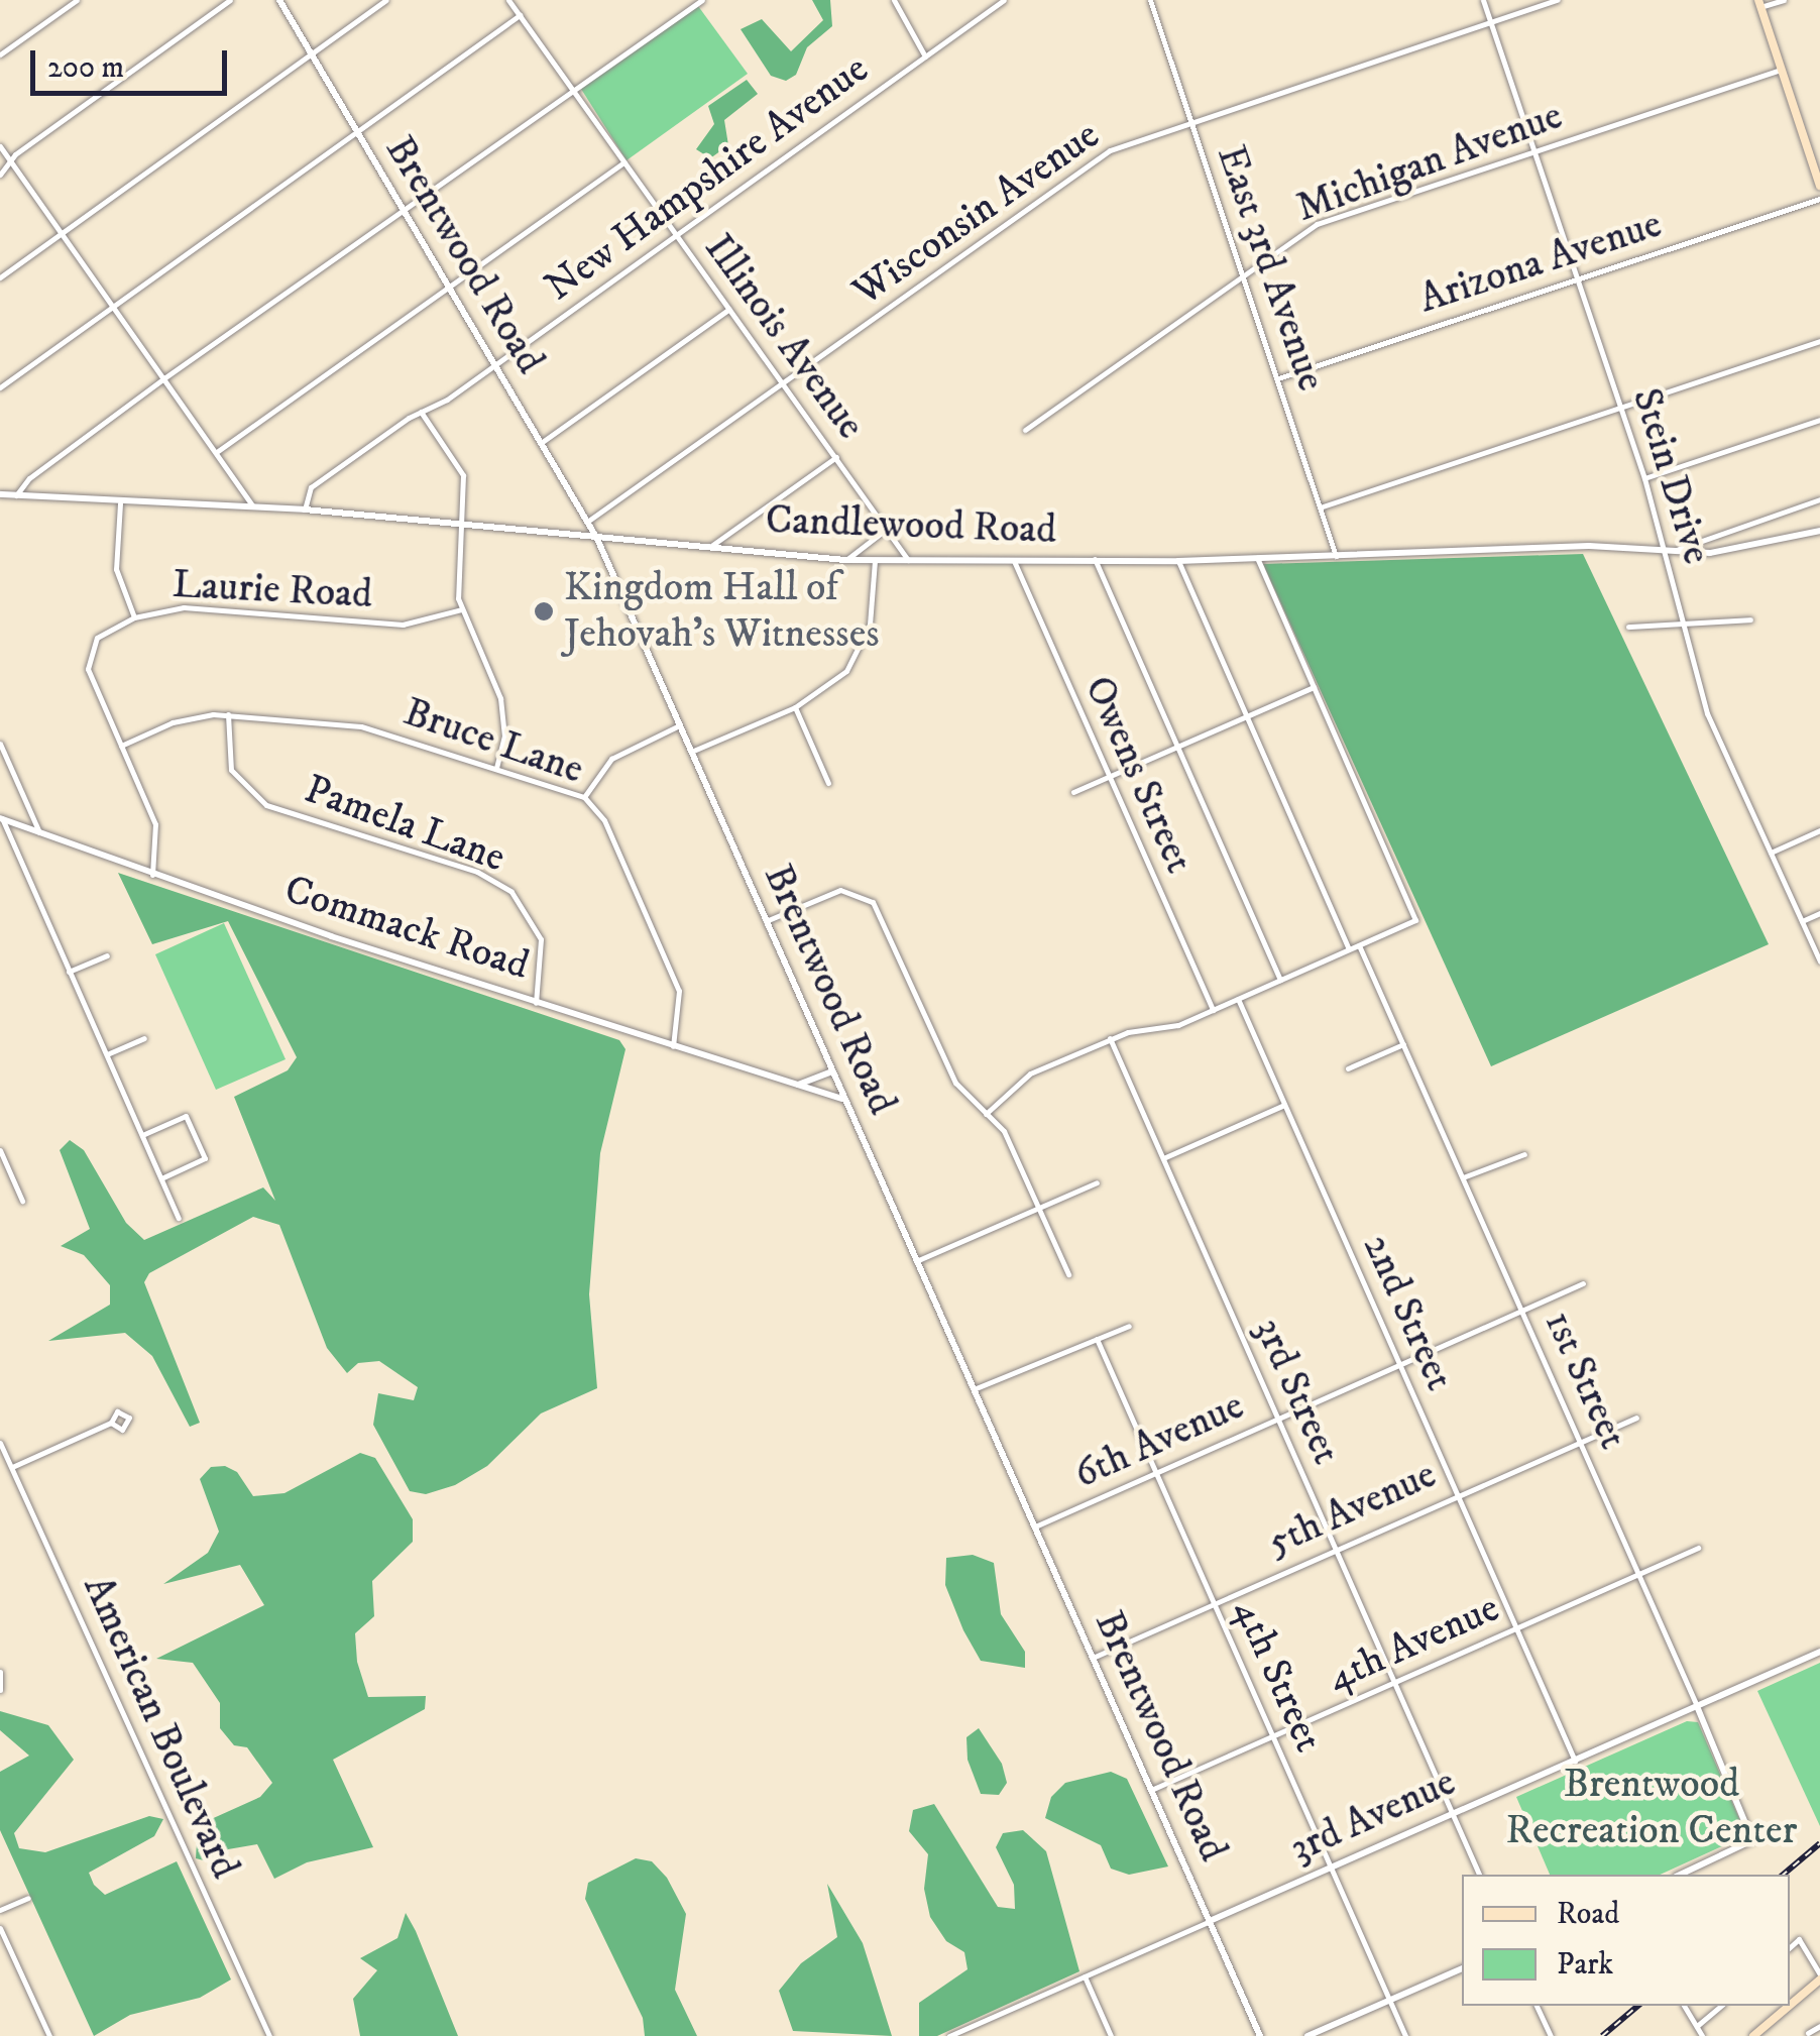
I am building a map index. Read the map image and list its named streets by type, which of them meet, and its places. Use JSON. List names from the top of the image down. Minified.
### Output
{"streets":{"street":["Michigan Avenue","New Hampshire Avenue","Wisconsin Avenue","Brentwood Road","Arizona Avenue","East 3rd Avenue","Illinois Avenue","Stein Drive","Candlewood Road","Laurie Road","Bruce Lane","Owens Street","Pamela Lane","Commack Road","2nd Street","1st Street","3rd Street","6th Avenue","5th Avenue","4th Avenue","4th Street","American Boulevard","3rd Avenue"]},"crossings":[["Michigan Avenue","East 3rd Avenue"],["Michigan Avenue","Stein Drive"],["New Hampshire Avenue","Brentwood Road"],["New Hampshire Avenue","Illinois Avenue"],["New Hampshire Avenue","Candlewood Road"],["Wisconsin Avenue","Brentwood Road"],["Wisconsin Avenue","East 3rd Avenue"],["Wisconsin Avenue","Illinois Avenue"],["Wisconsin Avenue","Stein Drive"],["Brentwood Road","Candlewood Road"],["Brentwood Road","Commack Road"],["Brentwood Road","6th Avenue"],["Brentwood Road","5th Avenue"],["Brentwood Road","4th Avenue"],["Brentwood Road","3rd Avenue"],["Arizona Avenue","East 3rd Avenue"],["Arizona Avenue","Stein Drive"],["East 3rd Avenue","Candlewood Road"],["Illinois Avenue","Candlewood Road"],["Stein Drive","Candlewood Road"],["Candlewood Road","Owens Street"],["Laurie Road","Bruce Lane"],["Laurie Road","Commack Road"],["Bruce Lane","Pamela Lane"],["Bruce Lane","Commack Road"],["Pamela Lane","Commack Road"],["2nd Street","6th Avenue"],["2nd Street","5th Avenue"],["2nd Street","4th Avenue"],["2nd Street","3rd Avenue"],["1st Street","6th Avenue"],["1st Street","5th Avenue"],["1st Street","4th Avenue"],["1st Street","3rd Avenue"],["3rd Street","6th Avenue"],["3rd Street","5th Avenue"],["3rd Street","4th Avenue"],["3rd Street","3rd Avenue"],["6th Avenue","4th Street"],["5th Avenue","4th Street"],["4th Avenue","4th Street"],["4th Street","3rd Avenue"]],"parks":["Brentwood Recreation Center"],"places":["Kingdom Hall of Jehovah’s Witnesses"],"legend":["Road","Park"],"scale_bar":"200 m"}
